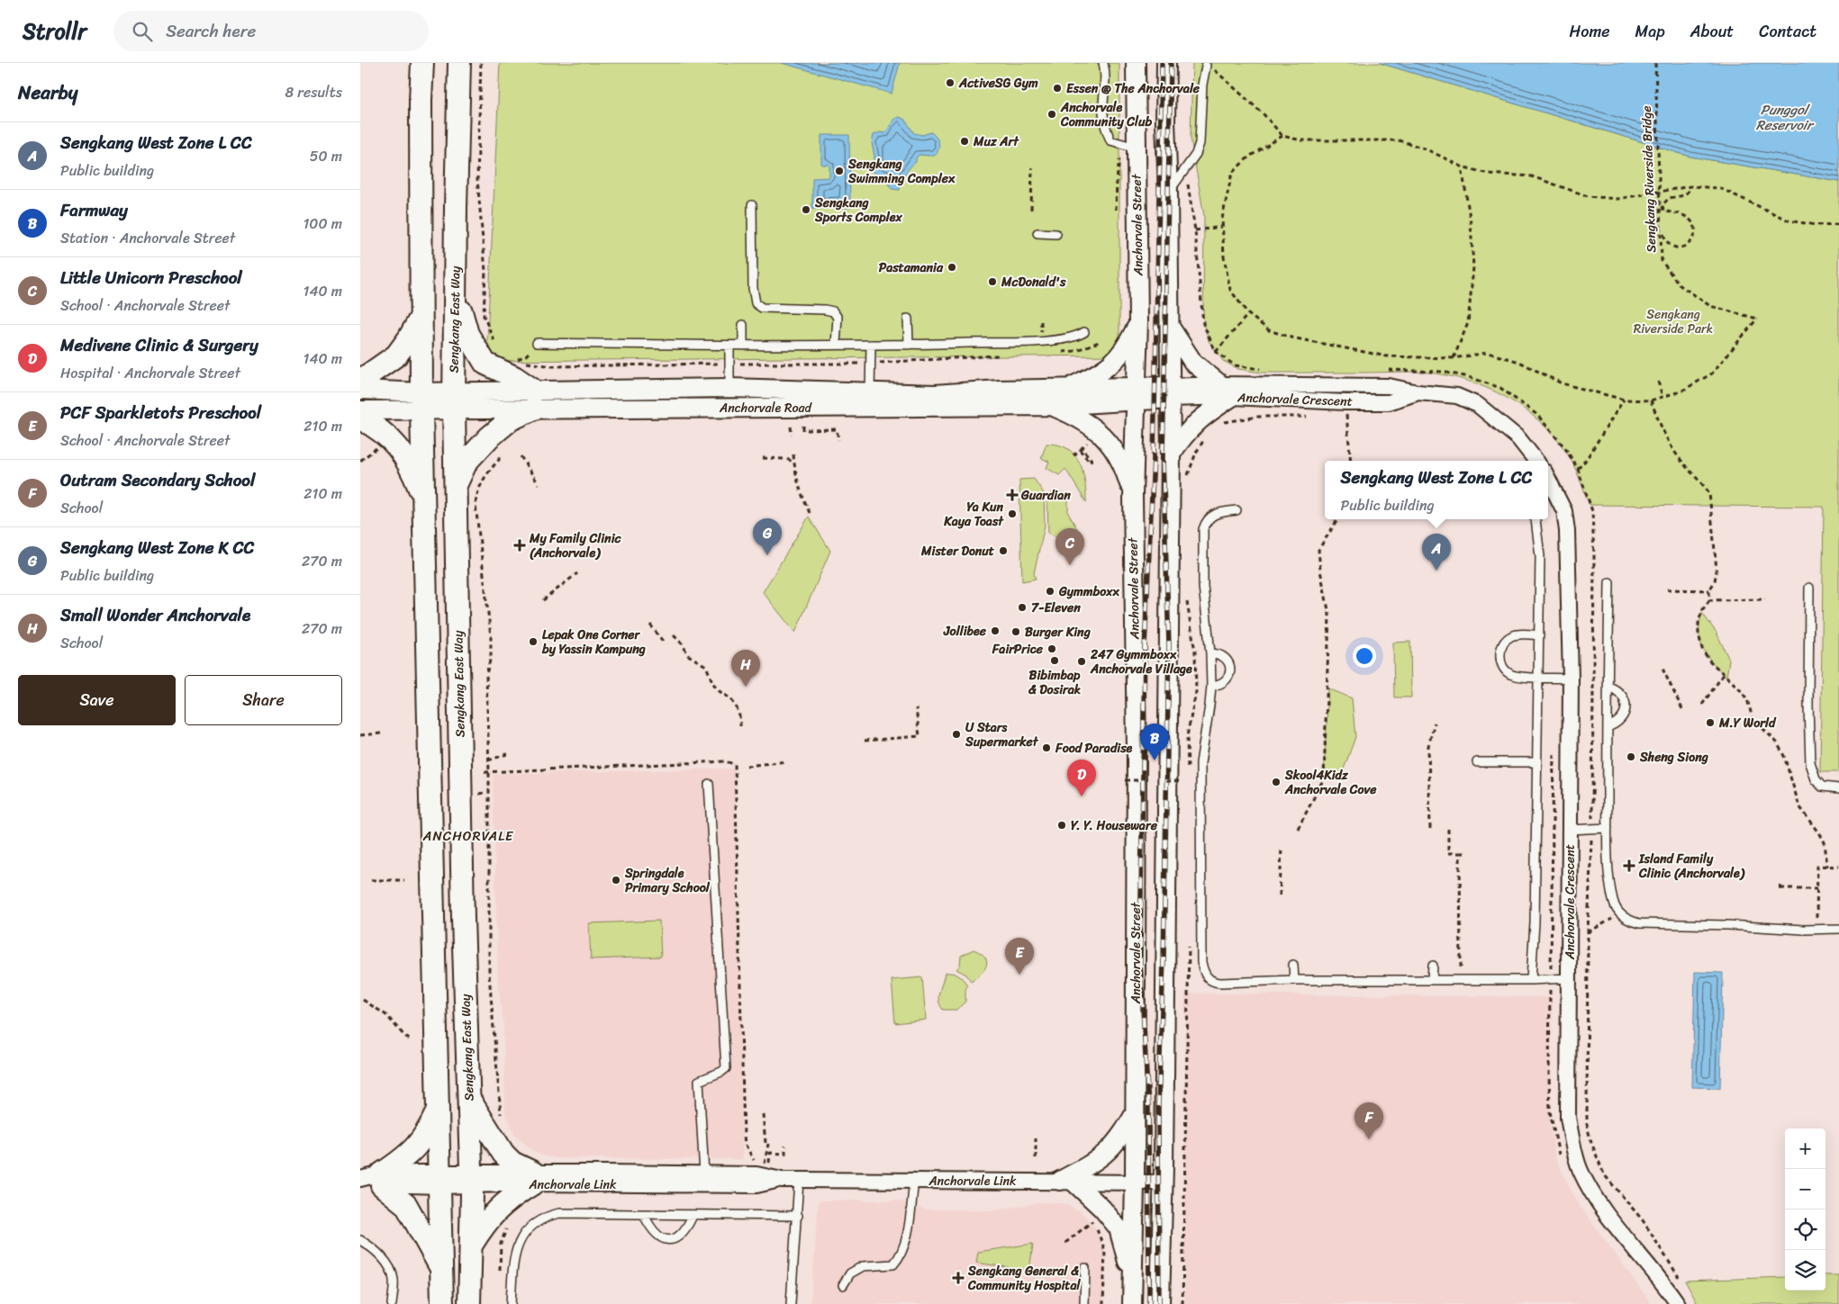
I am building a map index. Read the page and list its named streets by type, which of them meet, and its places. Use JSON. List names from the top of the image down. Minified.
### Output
{"streets":{"main road":["Sengkang East Way"],"street":["Anchorvale Street","Anchorvale Crescent","Anchorvale Road","Anchorvale Link"],"path":["Sengkang Riverside Bridge"]},"crossings":[["Anchorvale Street","Anchorvale Road"],["Anchorvale Street","Anchorvale Link"],["Sengkang East Way","Anchorvale Road"],["Sengkang East Way","Anchorvale Link"],["Anchorvale Crescent","Anchorvale Road"]],"districts":["ANCHORVALE"],"water":["Punggol Reservoir"],"parks":["Sengkang Riverside Park"],"places":{"other":["ActiveSG Gym","Essen @ The Anchorvale","Anchorvale Community Club","Muz Art","Sengkang Swimming Complex","Sengkang Sports Complex","Pastamania","McDonald's","Ya Kun Kaya Toast","Mister Donut","Gymmboxx","7-Eleven","Jollibee","Burger King","Lepak One Corner by Yassin Kampung","FairPrice","Bibimbap & Dosirak","247 Gymmboxx Anchorvale Village","M.Y World","U Stars Supermarket","Food Paradise","Sheng Siong","Skool4Kidz Anchorvale Cove","Y. Y. Houseware","Springdale Primary School"],"health":["Guardian","My Family Clinic (Anchorvale)","Island Family Clinic (Anchorvale)","Sengkang General & Community Hospital"]},"page":{"header":"Strollr","search":"Search here","nav":["Home","Map","About","Contact"],"heading":["Nearby","8 results"],"list":[{"mark":"A","name":"Sengkang West Zone L CC","note":"Public building","value":"50 m"},{"mark":"B","name":"Farmway","note":"Station · Anchorvale Street","value":"100 m"},{"mark":"C","name":"Little Unicorn Preschool","note":"School · Anchorvale Street","value":"140 m"},{"mark":"D","name":"Medivene Clinic & Surgery","note":"Hospital · Anchorvale Street","value":"140 m"},{"mark":"E","name":"PCF Sparkletots Preschool","note":"School · Anchorvale Street","value":"210 m"},{"mark":"F","name":"Outram Secondary School","note":"School","value":"210 m"},{"mark":"G","name":"Sengkang West Zone K CC","note":"Public building","value":"270 m"},{"mark":"H","name":"Small Wonder Anchorvale","note":"School","value":"270 m"}],"popup":["Sengkang West Zone L CC","Public building"],"pins":["G","C","A","H","B","D","E","F"],"buttons":["Save","Share"],"map_buttons":["+","−"]}}
